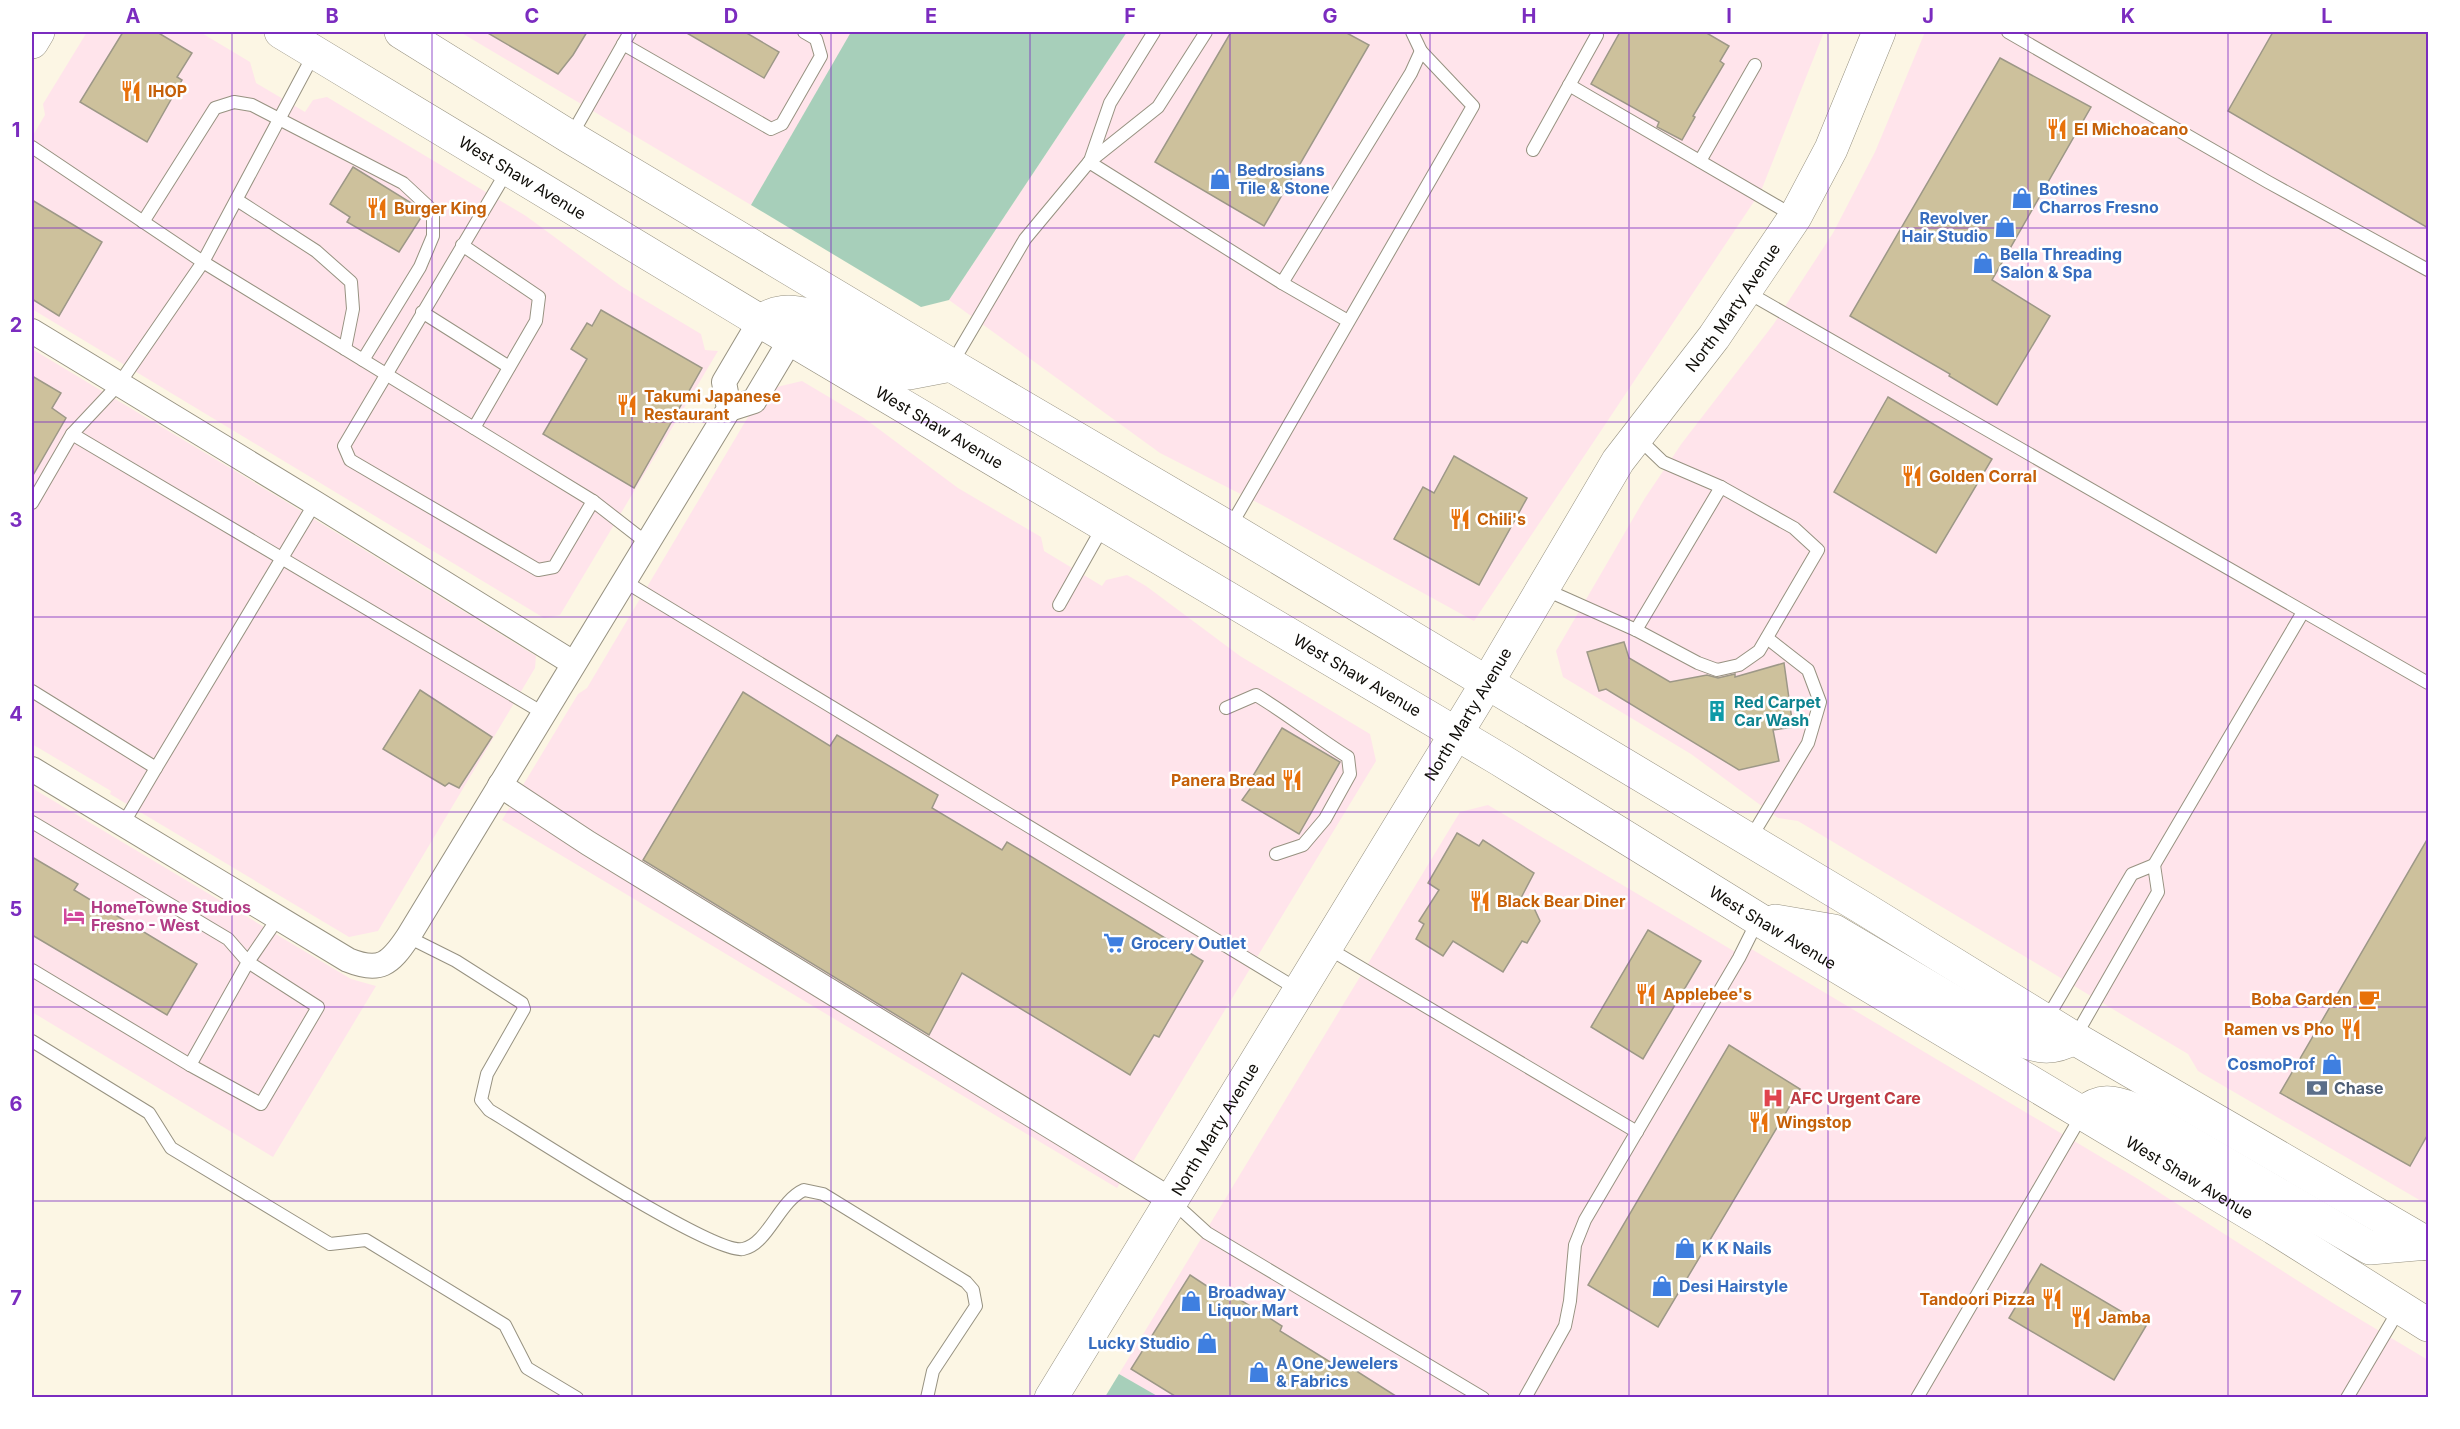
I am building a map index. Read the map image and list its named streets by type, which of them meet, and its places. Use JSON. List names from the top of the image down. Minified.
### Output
{"streets":{"main road":["West Shaw Avenue","North Marty Avenue"]},"crossings":[["West Shaw Avenue","North Marty Avenue"]],"places":{"restaurant":["IHOP","El Michoacano","Burger King","Takumi Japanese Restaurant","Golden Corral","Chili's","Panera Bread","Black Bear Diner","Applebee's","Ramen vs Pho","Wingstop","Tandoori Pizza","Jamba"],"shop":["Bedrosians Tile & Stone","Botines Charros Fresno","Revolver Hair Studio","Bella Threading Salon & Spa","CosmoProf","K K Nails","Desi Hairstyle","Broadway Liquor Mart","Lucky Studio","A One Jewelers & Fabrics"],"building":["Red Carpet Car Wash"],"hotel":["HomeTowne Studios Fresno - West"],"supermarket":["Grocery Outlet"],"cafe":["Boba Garden"],"bank":["Chase"],"hospital":["AFC Urgent Care"]},"grid":{"columns":["A","B","C","D","E","F","G","H","I","J","K","L"],"rows":["1","2","3","4","5","6","7"]}}
